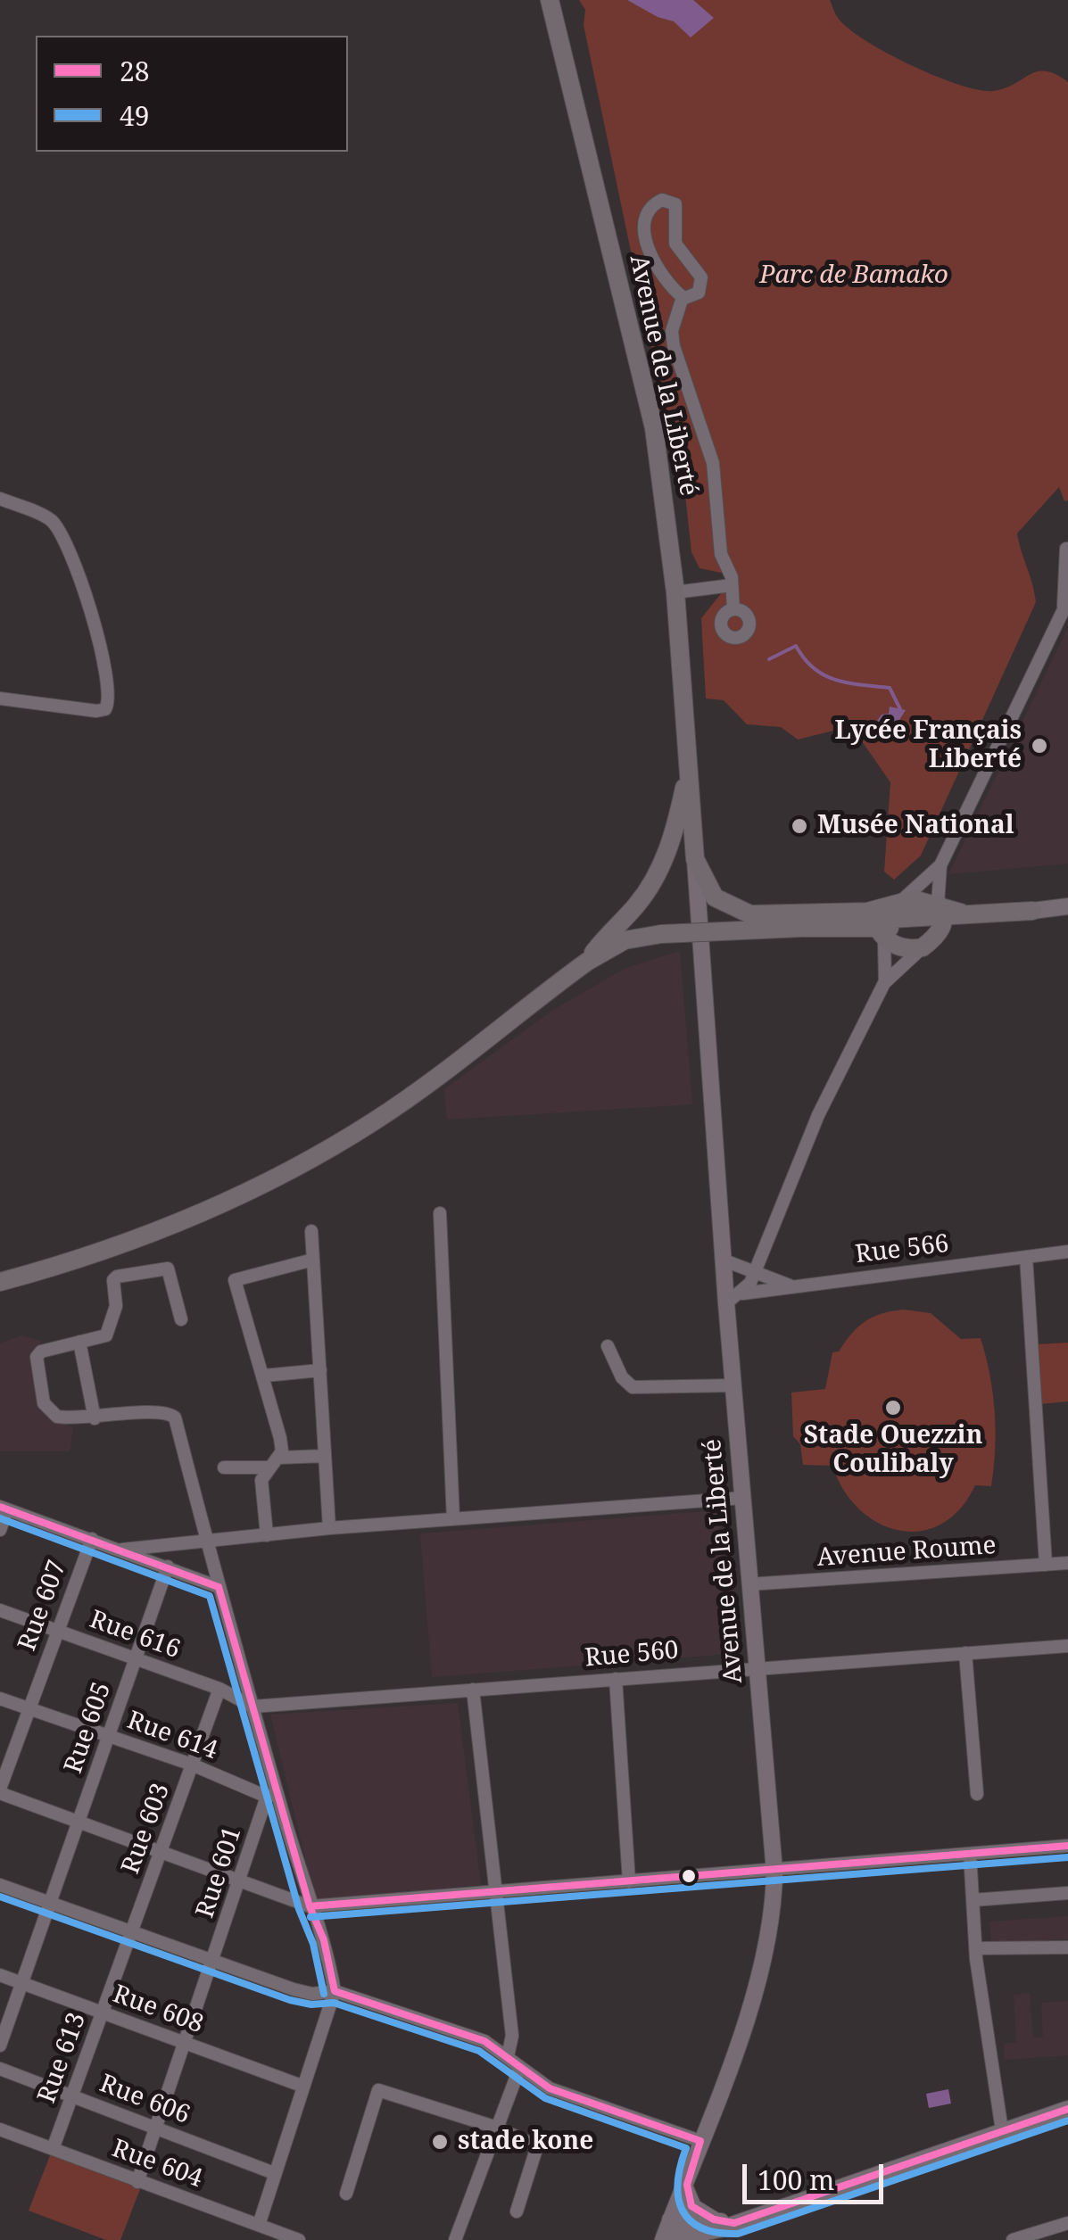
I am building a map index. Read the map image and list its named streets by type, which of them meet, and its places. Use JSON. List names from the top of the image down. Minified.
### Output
{"streets":{"highway":["Avenue de la Liberté"],"street":["Rue 566","Avenue Roume","Rue 607","Rue 616","Rue 560","Rue 605","Rue 614","Rue 603","Rue 601","Rue 608","Rue 613","Rue 606","Rue 604"]},"crossings":[["Avenue de la Liberté","Avenue Roume"],["Avenue de la Liberté","Rue 560"],["Rue 607","Rue 616"],["Rue 607","Rue 614"],["Rue 616","Rue 560"],["Rue 616","Rue 605"],["Rue 616","Rue 603"],["Rue 605","Rue 614"],["Rue 605","Rue 608"],["Rue 614","Rue 603"],["Rue 614","Rue 601"],["Rue 603","Rue 613"],["Rue 601","Rue 608"],["Rue 601","Rue 606"],["Rue 601","Rue 604"],["Rue 608","Rue 613"],["Rue 613","Rue 606"],["Rue 613","Rue 604"]],"parks":["Parc de Bamako"],"places":["Lycée Français Liberté","Musée National","Stade Ouezzin Coulibaly","stade kone"],"lines":["transit line 28","transit line 49"],"legend":["28","49"],"scale_bar":"100 m"}
